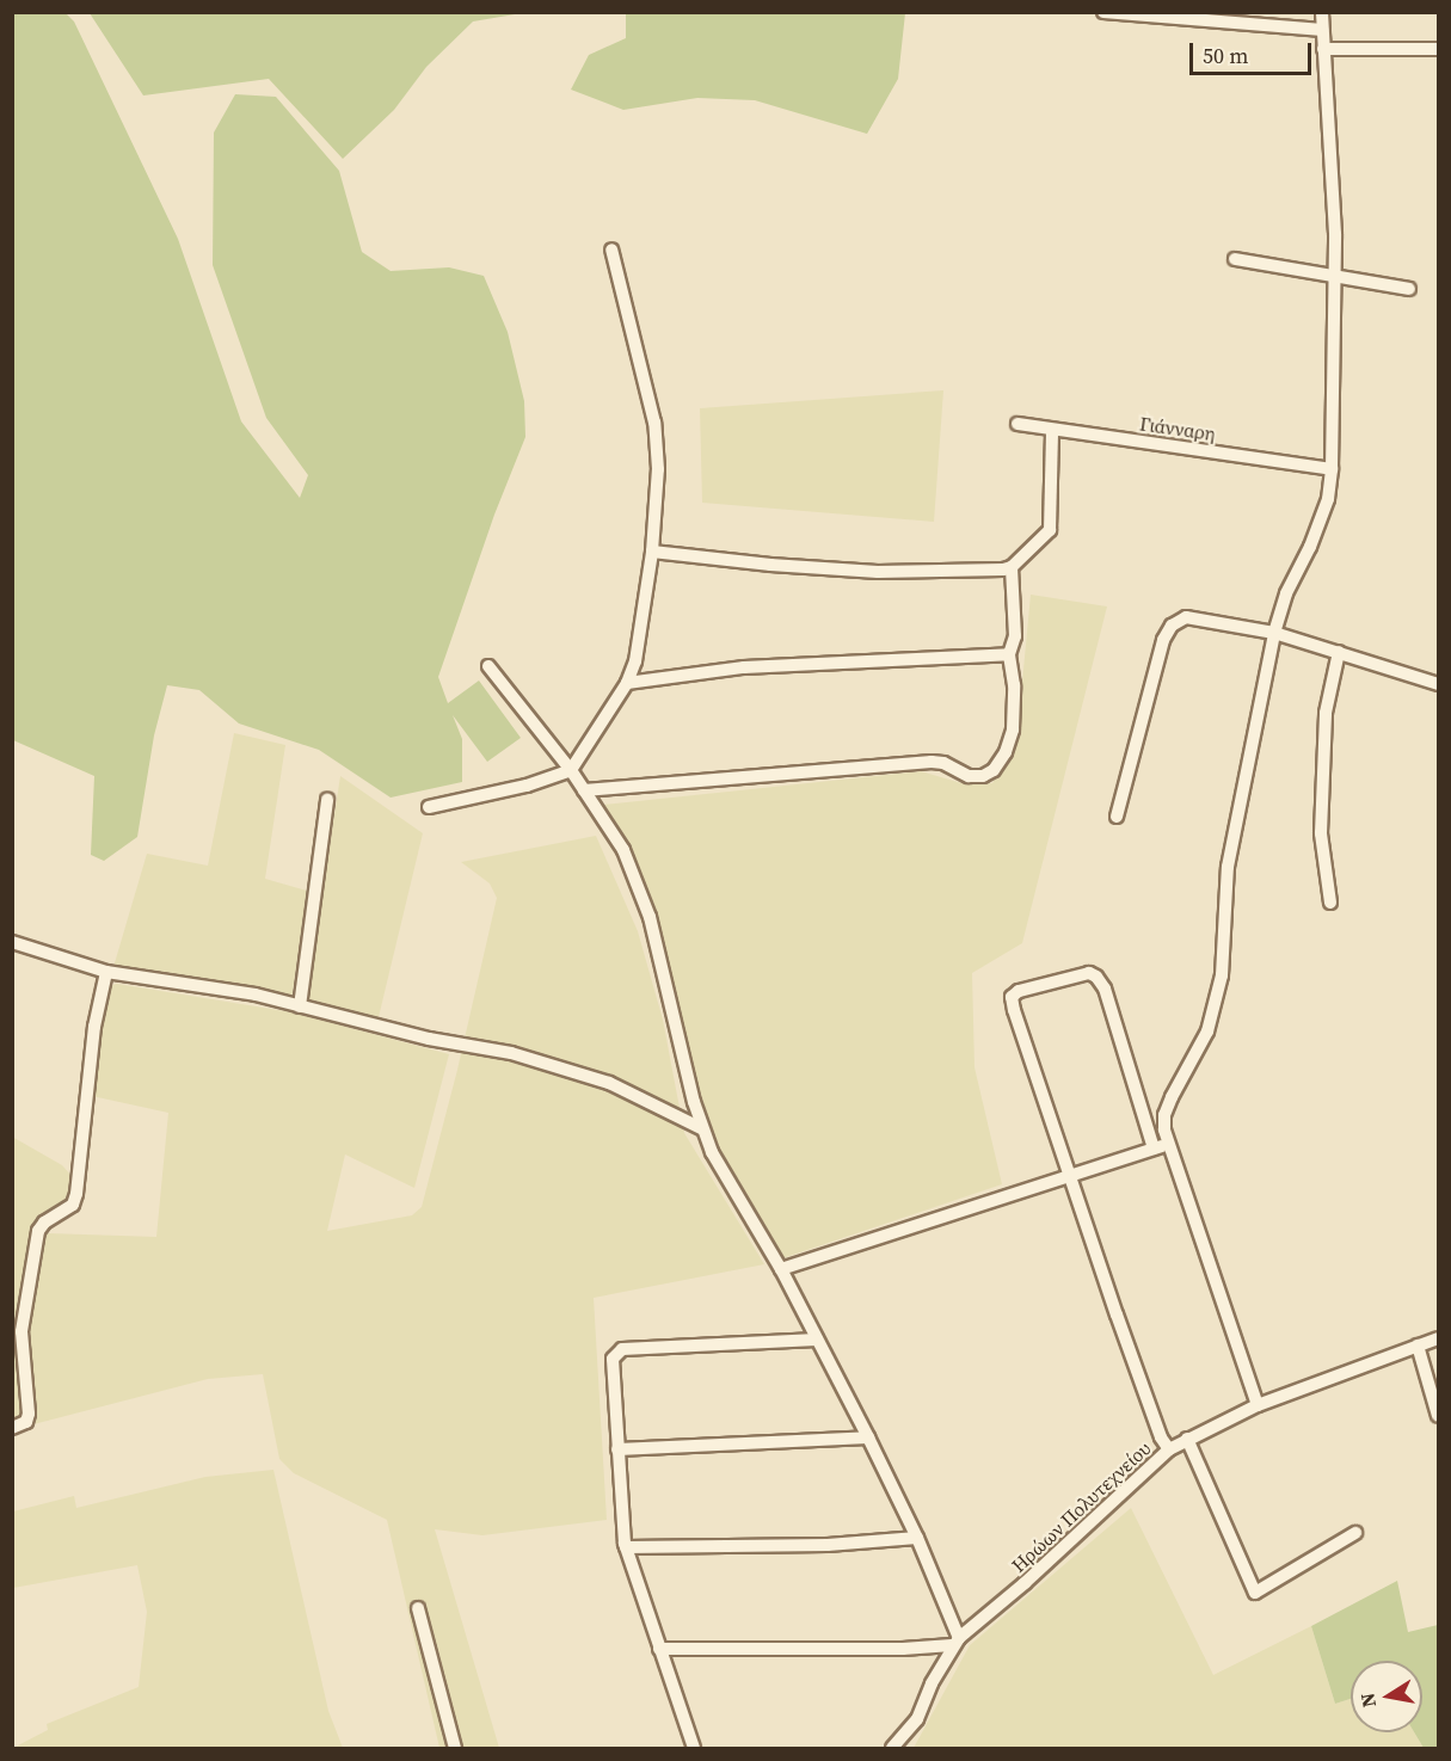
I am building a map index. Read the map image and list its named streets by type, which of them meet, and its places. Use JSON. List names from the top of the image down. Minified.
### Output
{"streets":{"street":["Γιάνναρη","Ηρώων Πολυτεχνείου"]},"scale_bar":"50 m","north":"left"}
